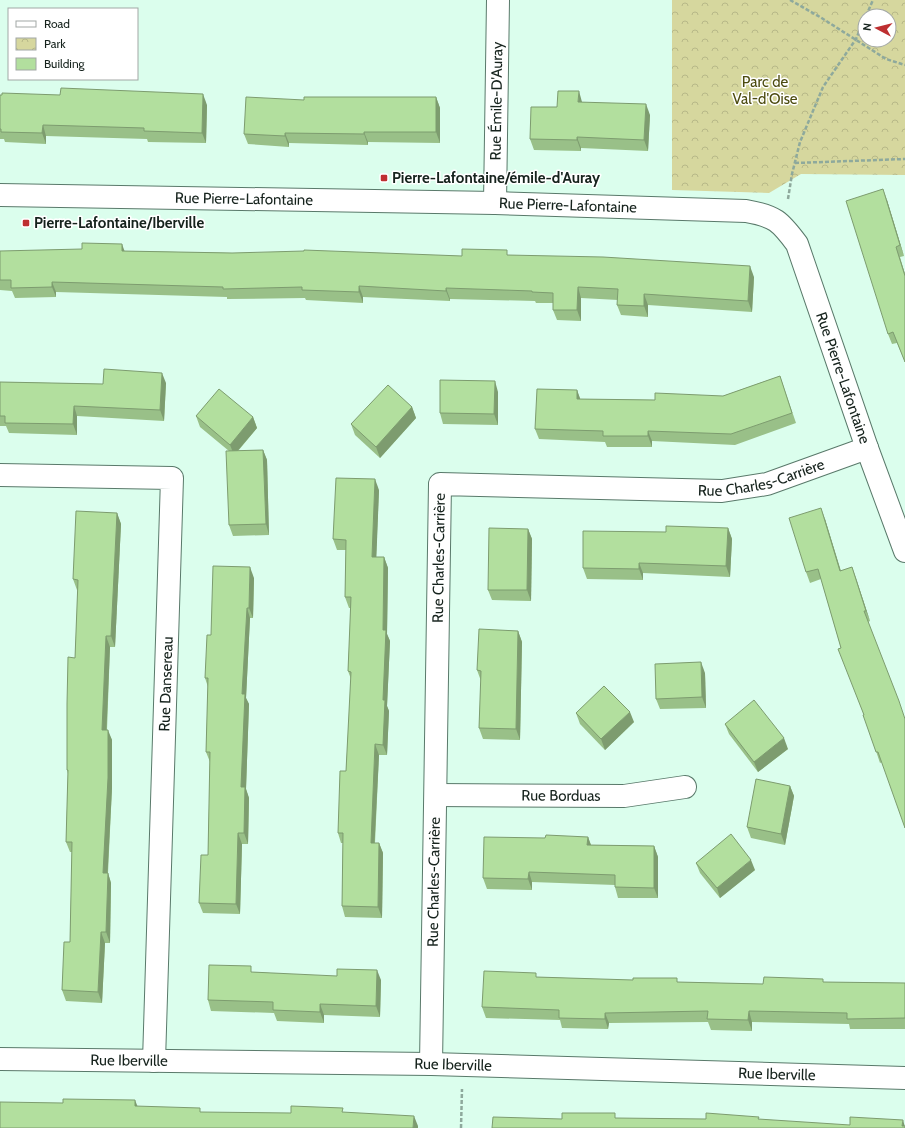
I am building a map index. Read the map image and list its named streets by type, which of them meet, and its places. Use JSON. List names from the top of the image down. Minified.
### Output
{"streets":{"street":["Rue Émile-D'Auray","Rue Pierre-Lafontaine","Rue Charles-Carrière","Rue Dansereau","Rue Borduas","Rue Iberville"]},"crossings":[["Rue Émile-D'Auray","Rue Pierre-Lafontaine"],["Rue Pierre-Lafontaine","Rue Charles-Carrière"],["Rue Charles-Carrière","Rue Borduas"],["Rue Charles-Carrière","Rue Iberville"],["Rue Dansereau","Rue Iberville"]],"parks":["Parc de Val-d'Oise"],"places":{"transit":["Pierre-Lafontaine/émile-d'Auray","Pierre-Lafontaine/Iberville"]},"legend":["Road","Park","Building"],"north":"left"}
